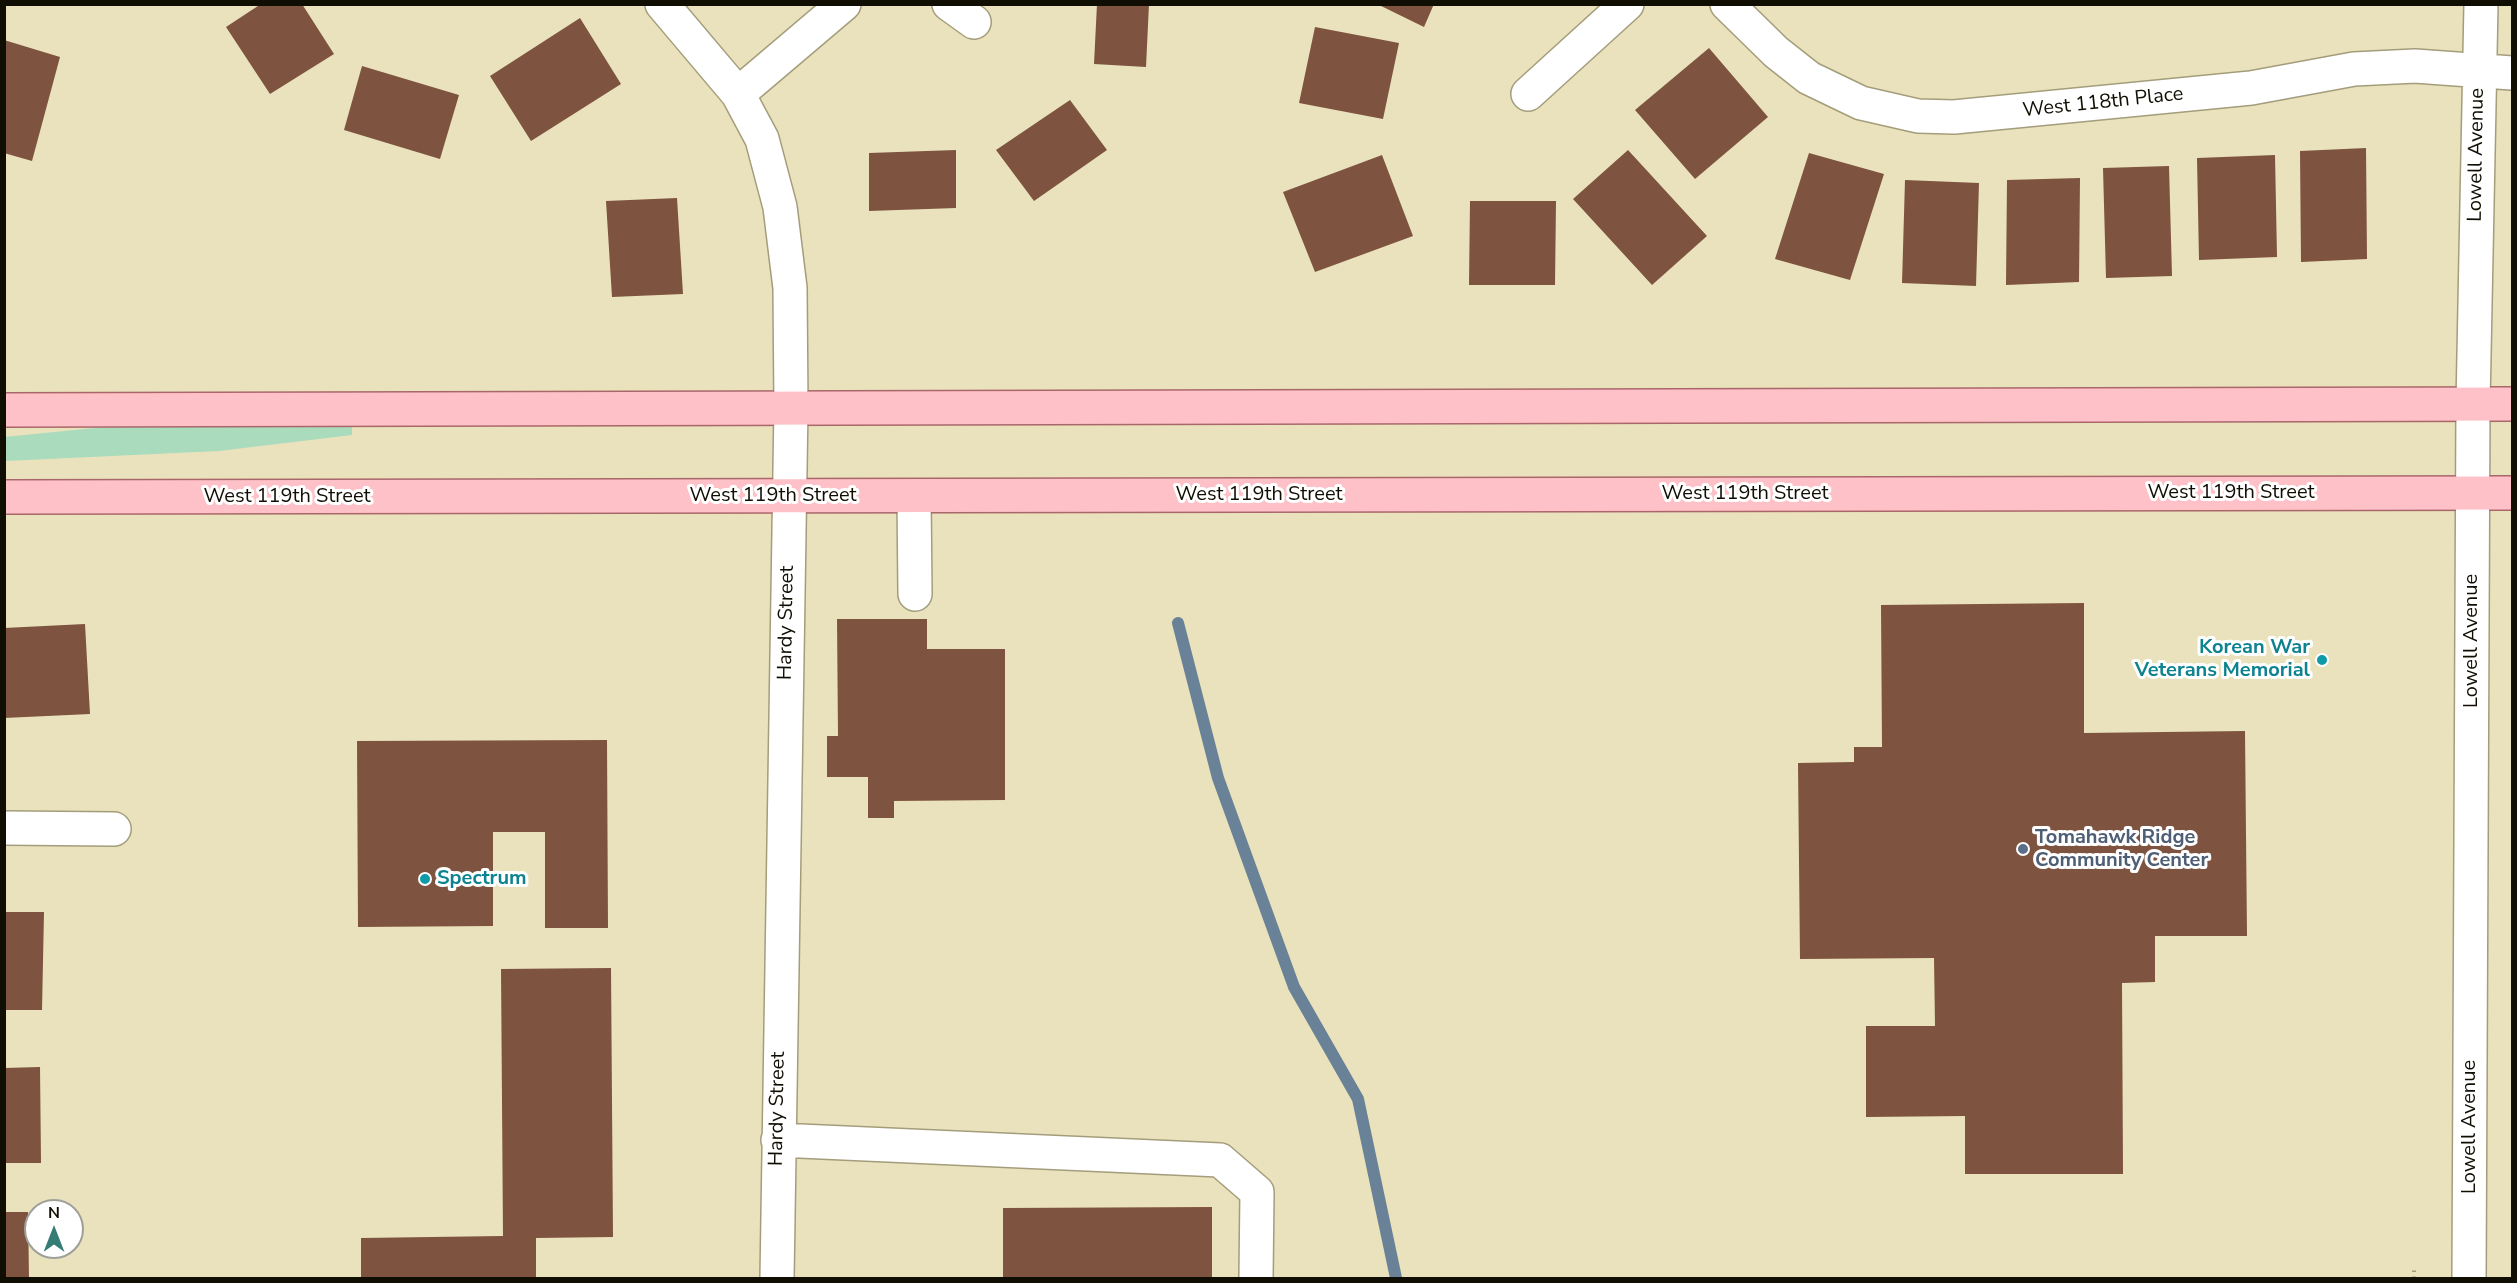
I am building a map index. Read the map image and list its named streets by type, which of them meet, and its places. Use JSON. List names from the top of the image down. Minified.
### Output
{"streets":{"main road":["West 119th Street"],"street":["West 118th Place","Lowell Avenue","Hardy Street"]},"crossings":[["West 118th Place","Lowell Avenue"],["Lowell Avenue","West 119th Street"],["West 119th Street","Hardy Street"]],"places":["Korean War Veterans Memorial","Tomahawk Ridge Community Center","Spectrum"],"north":"top"}
